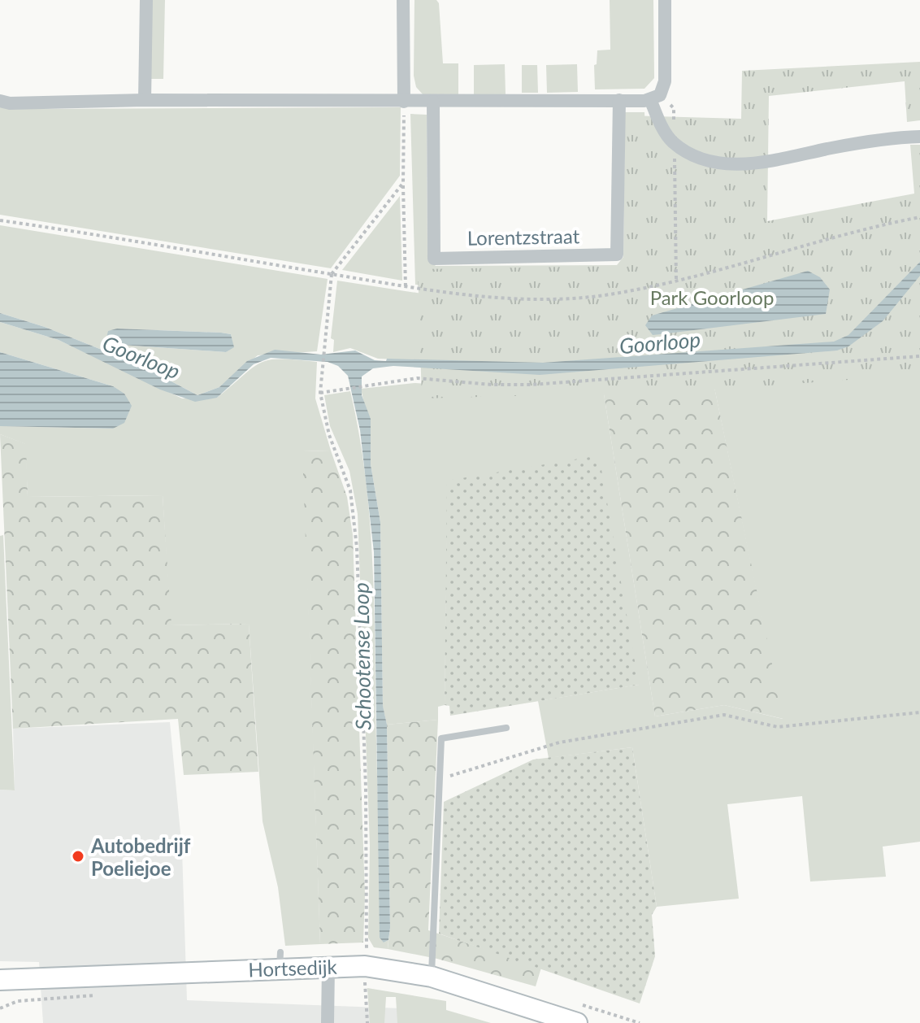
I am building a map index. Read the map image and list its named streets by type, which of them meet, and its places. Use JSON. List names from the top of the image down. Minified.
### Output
{"streets":{"street":["Lorentzstraat","Hortsedijk"]},"water":["Goorloop","Schootense Loop"],"parks":["Park Goorloop"],"places":["Autobedrijf Poeliejoe"]}
